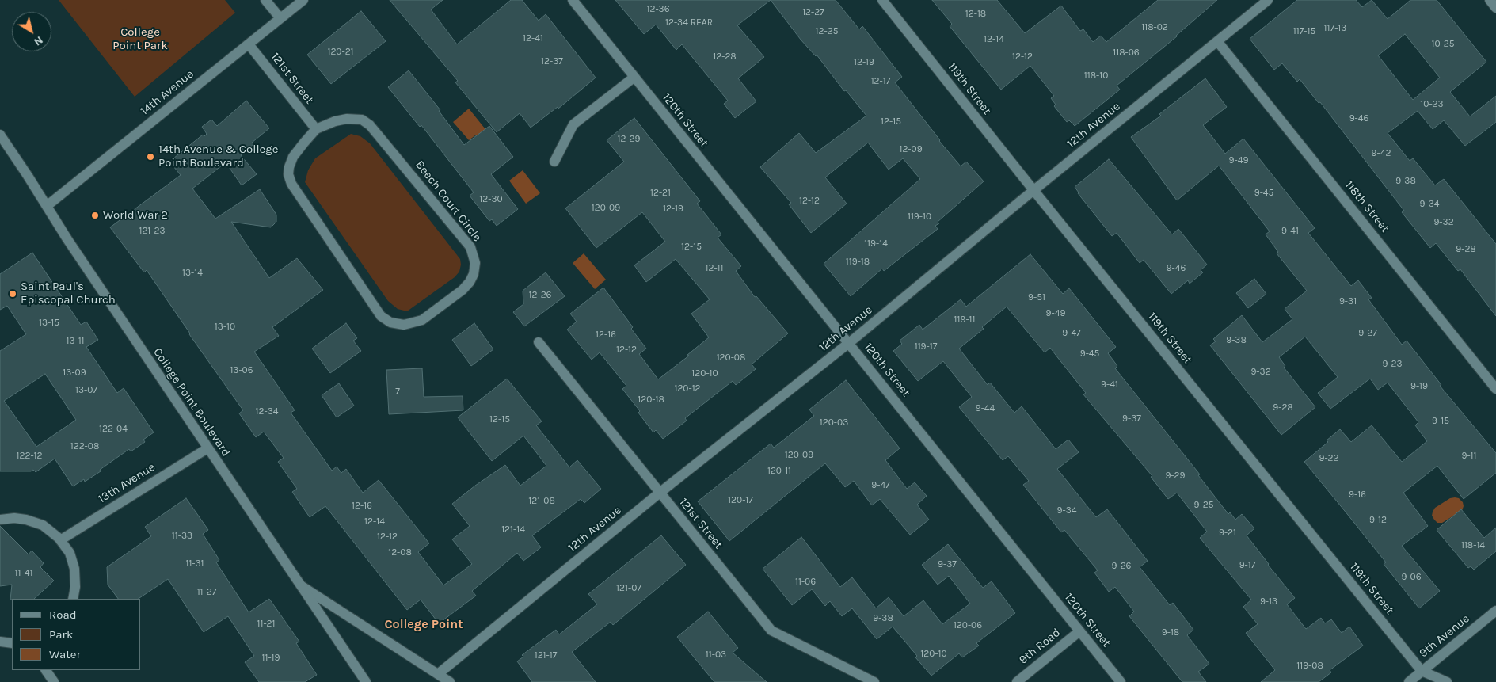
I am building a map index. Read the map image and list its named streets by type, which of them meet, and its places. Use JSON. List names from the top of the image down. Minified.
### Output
{"streets":{"street":["121st Street","119th Street","14th Avenue","120th Street","12th Avenue","Beech Court Circle","118th Street","College Point Boulevard","13th Avenue","9th Avenue","9th Road"]},"crossings":[["121st Street","14th Avenue"],["121st Street","12th Avenue"],["121st Street","Beech Court Circle"],["119th Street","12th Avenue"],["119th Street","9th Avenue"],["14th Avenue","College Point Boulevard"],["120th Street","12th Avenue"],["120th Street","9th Road"],["12th Avenue","118th Street"],["College Point Boulevard","13th Avenue"]],"districts":["College Point"],"parks":["College Point Park"],"places":["14th Avenue & College Point Boulevard","World War 2","Saint Paul's Episcopal Church"],"house_numbers":["12-36","12-27","12-18","12-34 REAR","118-02","117-13","12-25","117-15","12-41","12-14","10-25","120-21","118-06","12-28","12-12","12-37","12-19","118-10","12-17","10-23","9-46","12-15","12-29","12-09","9-42","9-49","9-38","12-21","9-45","12-30","12-12","9-34","120-09","12-19","119-10","9-32","121-23","9-41","119-14","12-15","9-28","119-18","12-11","9-46","13-14","12-26","9-51","9-31","9-49","119-11","13-15","13-10","9-47","9-27","12-16","9-38","13-11","119-17","12-12","9-45","120-08","9-23","13-06","9-32","13-09","120-10","9-41","9-19","120-12","13-07","7","120-18","9-28","9-44","12-34","9-37","12-15","9-15","120-03","122-04","122-08","120-09","122-12","9-11","9-22","120-11","9-29","9-47","9-16","120-17","121-08","9-25","12-16","9-34","9-12","12-14","121-14","9-21","11-33","12-12","118-14","12-08","11-31","9-37","9-17","9-26","11-41","9-06","11-06","121-07","11-27","9-13","9-38","11-21","120-06","9-18","120-10","11-03","121-17","11-19","119-08"],"legend":["Road","Park","Water"],"north":"bottom right"}
